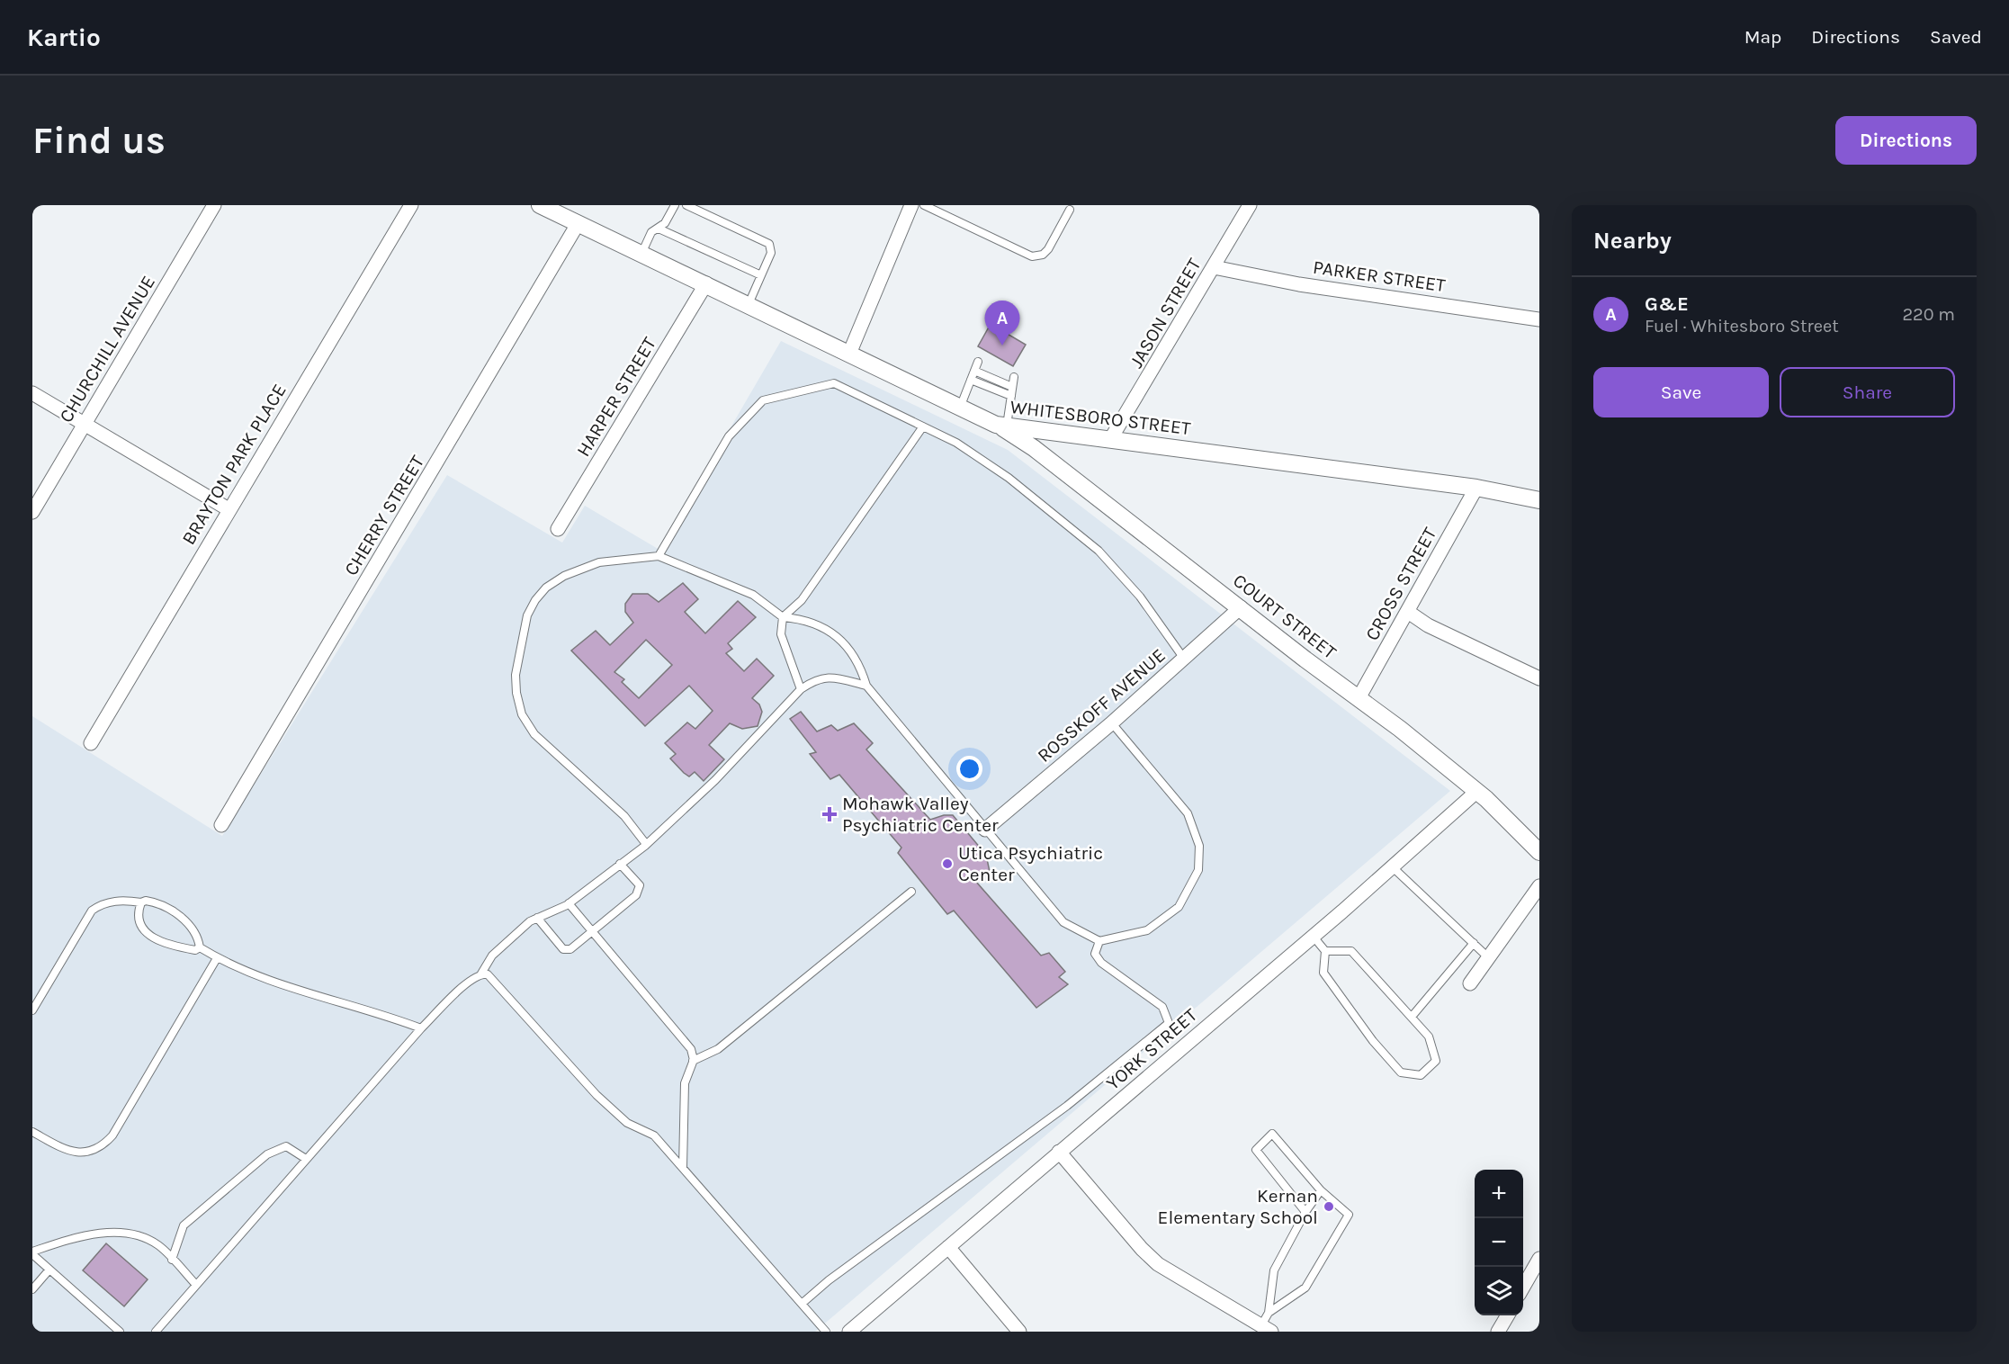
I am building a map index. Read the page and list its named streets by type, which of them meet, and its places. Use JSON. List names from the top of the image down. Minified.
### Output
{"streets":{"street":["PARKER STREET","JASON STREET","CHURCHILL AVENUE","HARPER STREET","WHITESBORO STREET","BRAYTON PARK PLACE","CHERRY STREET","CROSS STREET","COURT STREET","ROSSKOFF AVENUE","YORK STREET"]},"crossings":[["PARKER STREET","JASON STREET"],["JASON STREET","WHITESBORO STREET"],["HARPER STREET","WHITESBORO STREET"],["WHITESBORO STREET","CHERRY STREET"],["WHITESBORO STREET","CROSS STREET"],["WHITESBORO STREET","COURT STREET"],["CROSS STREET","COURT STREET"],["COURT STREET","ROSSKOFF AVENUE"],["COURT STREET","YORK STREET"]],"places":{"health":["Mohawk Valley Psychiatric Center"],"other":["Utica Psychiatric Center","Kernan Elementary School"]},"page":{"header":"Kartio","nav":["Map","Directions","Saved"],"buttons":["Directions",["Save","Share"]],"title":"Find us","heading":"Nearby","list":[{"mark":"A","name":"G&E","note":"Fuel · Whitesboro Street","value":"220 m"}],"pins":"A","map_buttons":["+","−"]}}
